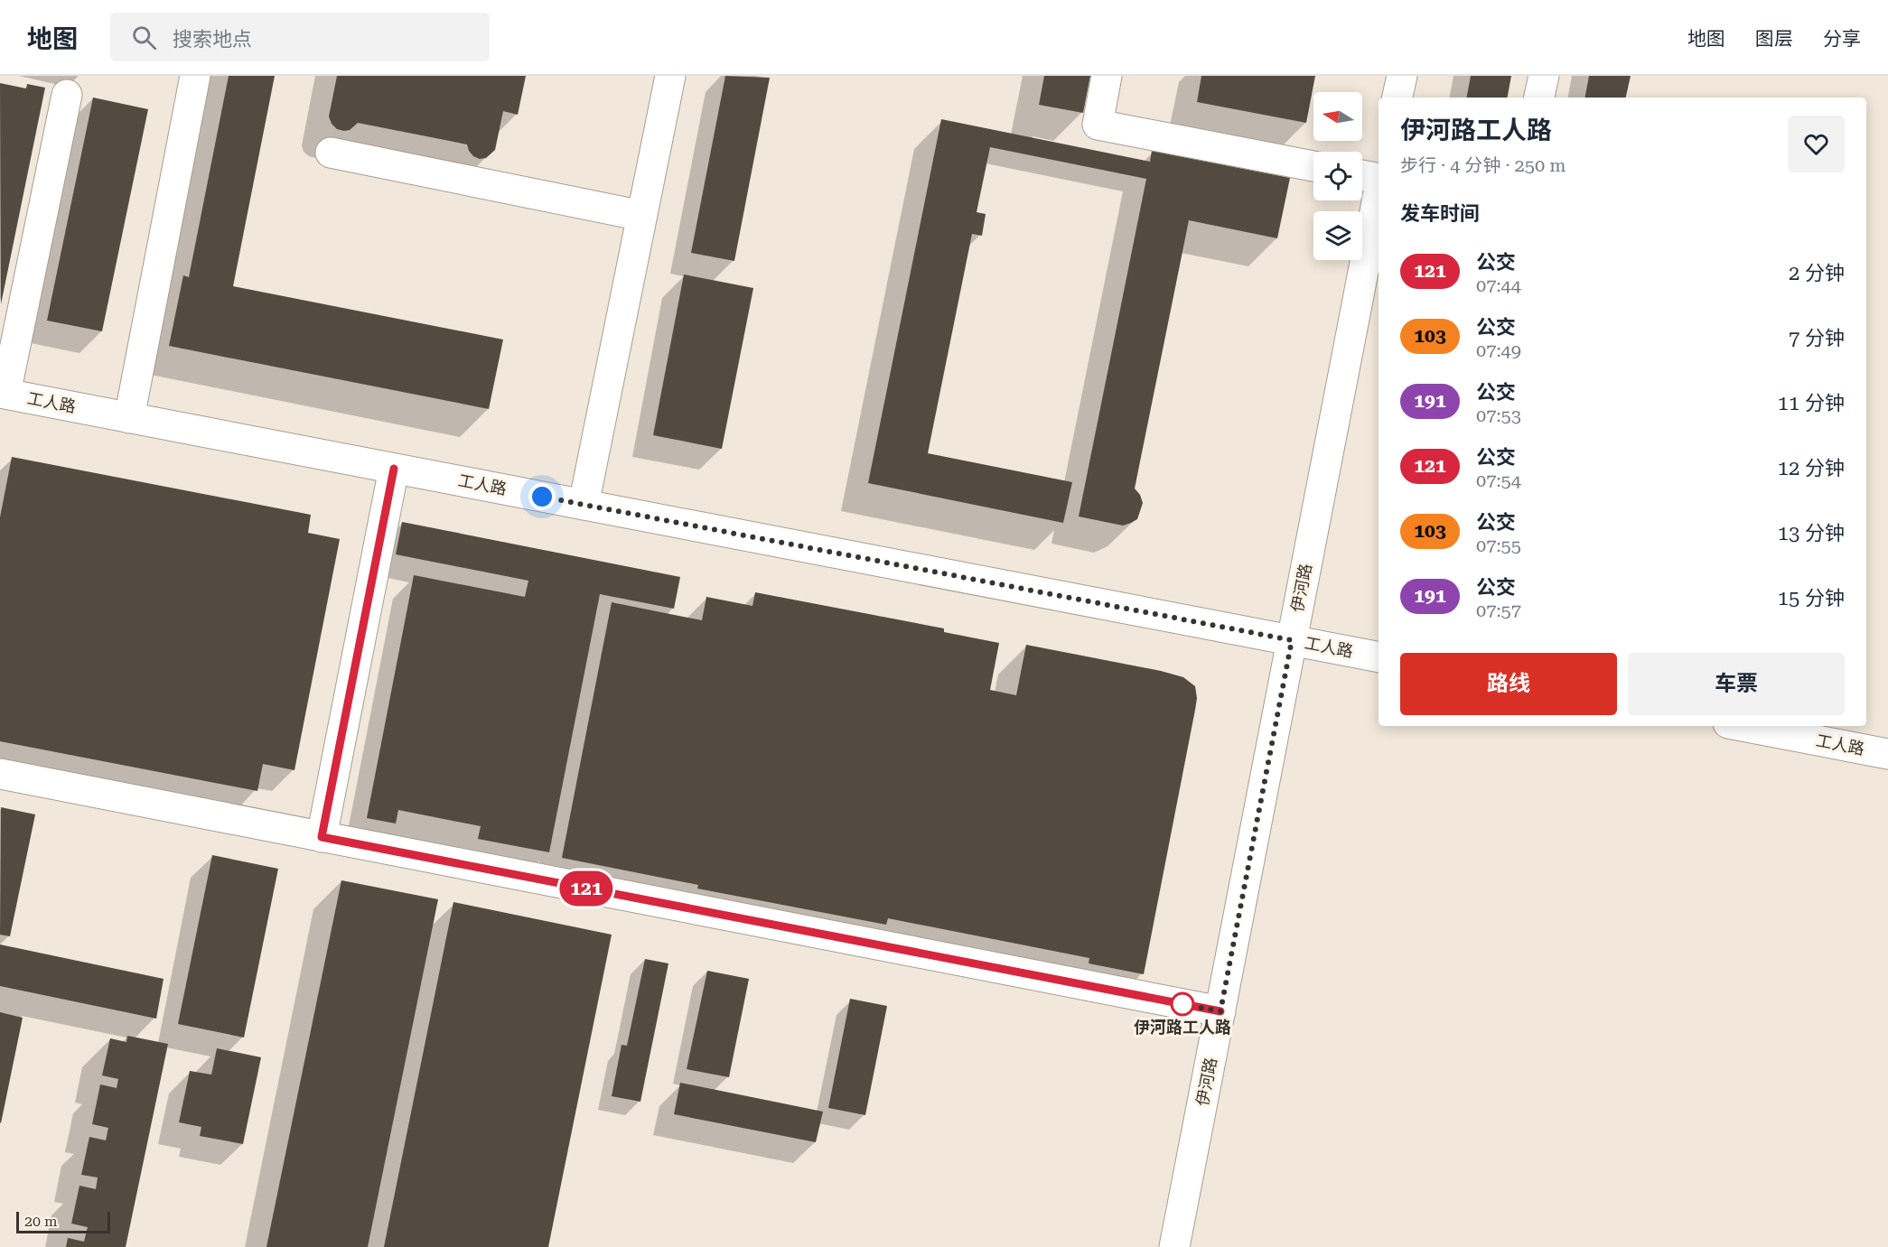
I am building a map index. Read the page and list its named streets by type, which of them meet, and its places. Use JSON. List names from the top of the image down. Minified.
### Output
{"streets":{"street":["工人路","伊河路"]},"crossings":[["工人路","伊河路"]],"places":["伊河路工人路"],"lines":["bus line 121"],"scale_bar":"20 m","north":"left","page":{"header":"地图","search":"搜索地点","nav":["地图","图层","分享"],"on_map":"121","heading":[["伊河路工人路","步行 · 4 分钟 · 250 m"],"发车时间"],"list":[{"mark":"121","name":"公交","note":"07:44","value":"2 分钟"},{"mark":"103","name":"公交","note":"07:49","value":"7 分钟"},{"mark":"191","name":"公交","note":"07:53","value":"11 分钟"},{"mark":"121","name":"公交","note":"07:54","value":"12 分钟"},{"mark":"103","name":"公交","note":"07:55","value":"13 分钟"},{"mark":"191","name":"公交","note":"07:57","value":"15 分钟"}],"buttons":["路线","车票"],"scale":"20 m"}}
